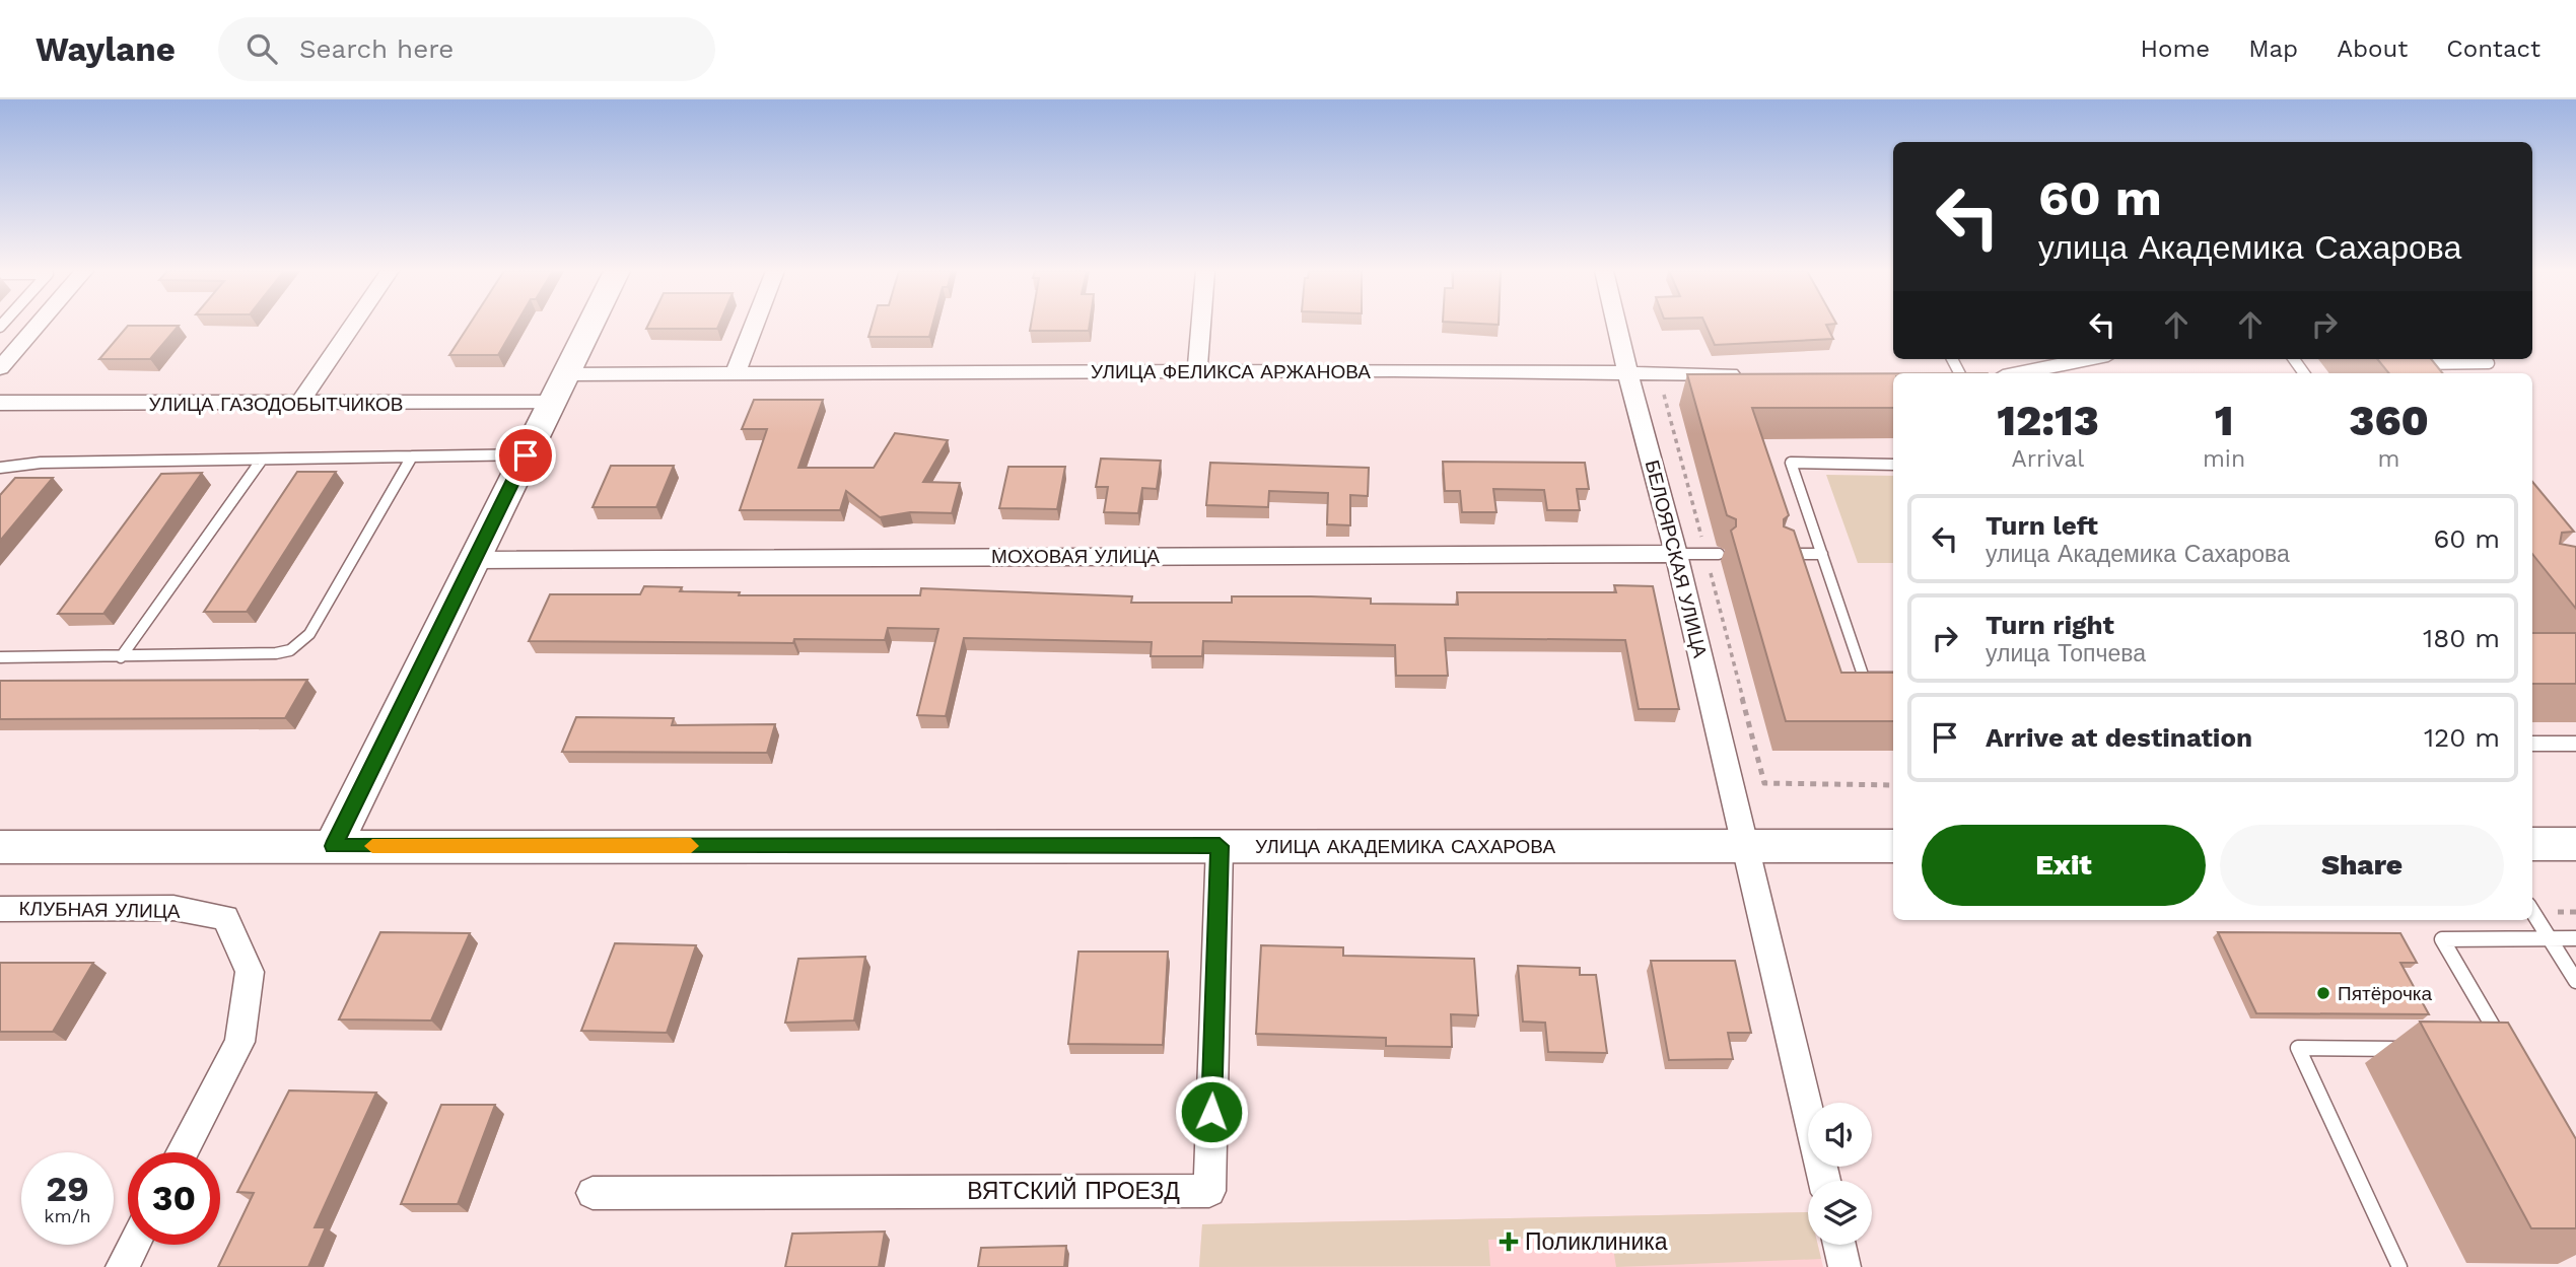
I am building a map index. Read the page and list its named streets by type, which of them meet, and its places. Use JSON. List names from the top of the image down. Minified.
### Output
{"streets":{"street":["УЛИЦА ФЕЛИКСА АРЖАНОВА","УЛИЦА ГАЗОДОБЫТЧИКОВ","МОХОВАЯ УЛИЦА","БЕЛОЯРСКАЯ УЛИЦА","УЛИЦА АКАДЕМИКА САХАРОВА","КЛУБНАЯ УЛИЦА","ВЯТСКИЙ ПРОЕЗД"]},"crossings":[["УЛИЦА ФЕЛИКСА АРЖАНОВА","БЕЛОЯРСКАЯ УЛИЦА"],["МОХОВАЯ УЛИЦА","БЕЛОЯРСКАЯ УЛИЦА"],["БЕЛОЯРСКАЯ УЛИЦА","УЛИЦА АКАДЕМИКА САХАРОВА"],["УЛИЦА АКАДЕМИКА САХАРОВА","ВЯТСКИЙ ПРОЕЗД"]],"places":{"other":["Пятёрочка"],"health":["Поликлиника"]},"page":{"header":"Waylane","search":"Search here","nav":["Home","Map","About","Contact"],"turn":["60 m","улица Академика Сахарова"],"eta":["12:13","Arrival","1","min","360","m"],"list":[{"name":"Turn left","note":"улица Академика Сахарова","value":"60 m"},{"name":"Turn right","note":"улица Топчева","value":"180 m"},{"name":"Arrive at destination","value":"120 m"}],"buttons":["Exit","Share"],"speed":"29 km/h","limit":"30"}}
